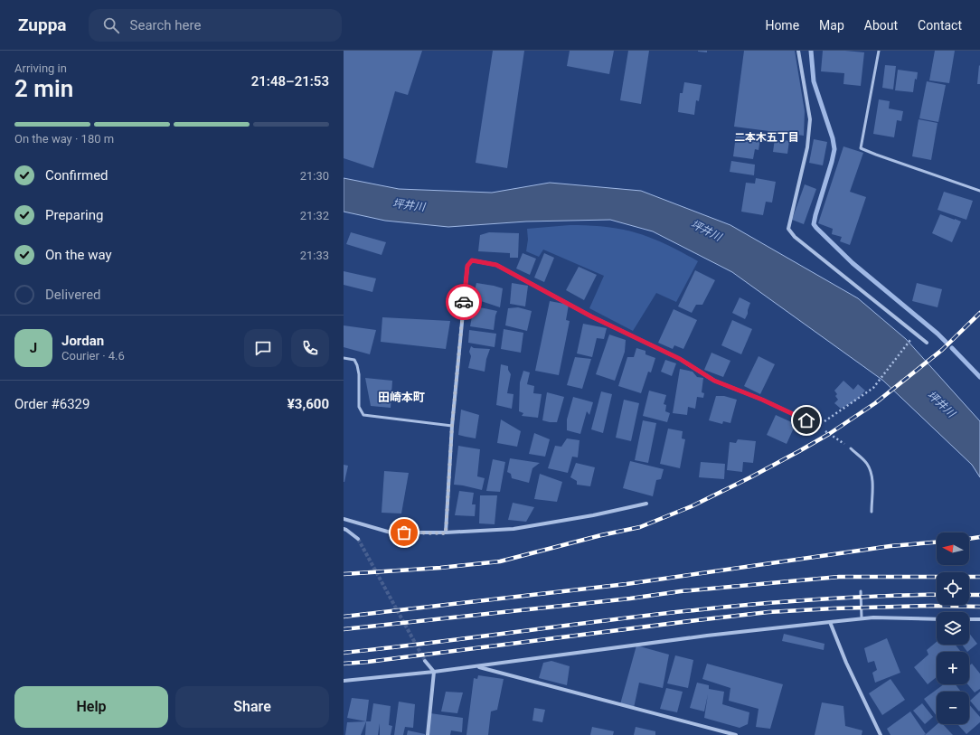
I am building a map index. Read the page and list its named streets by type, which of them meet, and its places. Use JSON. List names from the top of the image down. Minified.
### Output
{"districts":["二本木五丁目","田崎本町"],"water":["坪井川"],"north":"left","page":{"header":"Zuppa","search":"Search here","nav":["Home","Map","About","Contact"],"heading":["2 min","Arriving in","21:48–21:53"],"panel":["Jordan","Courier · 4.6","Order #6329","¥3,600"],"bar":"On the way · 180 m","list":[["Confirmed","21:30"],["Preparing","21:32"],["On the way","21:33"],"Delivered"],"round":"J","map_buttons":["+","−"],"buttons":["Help","Share"]}}
